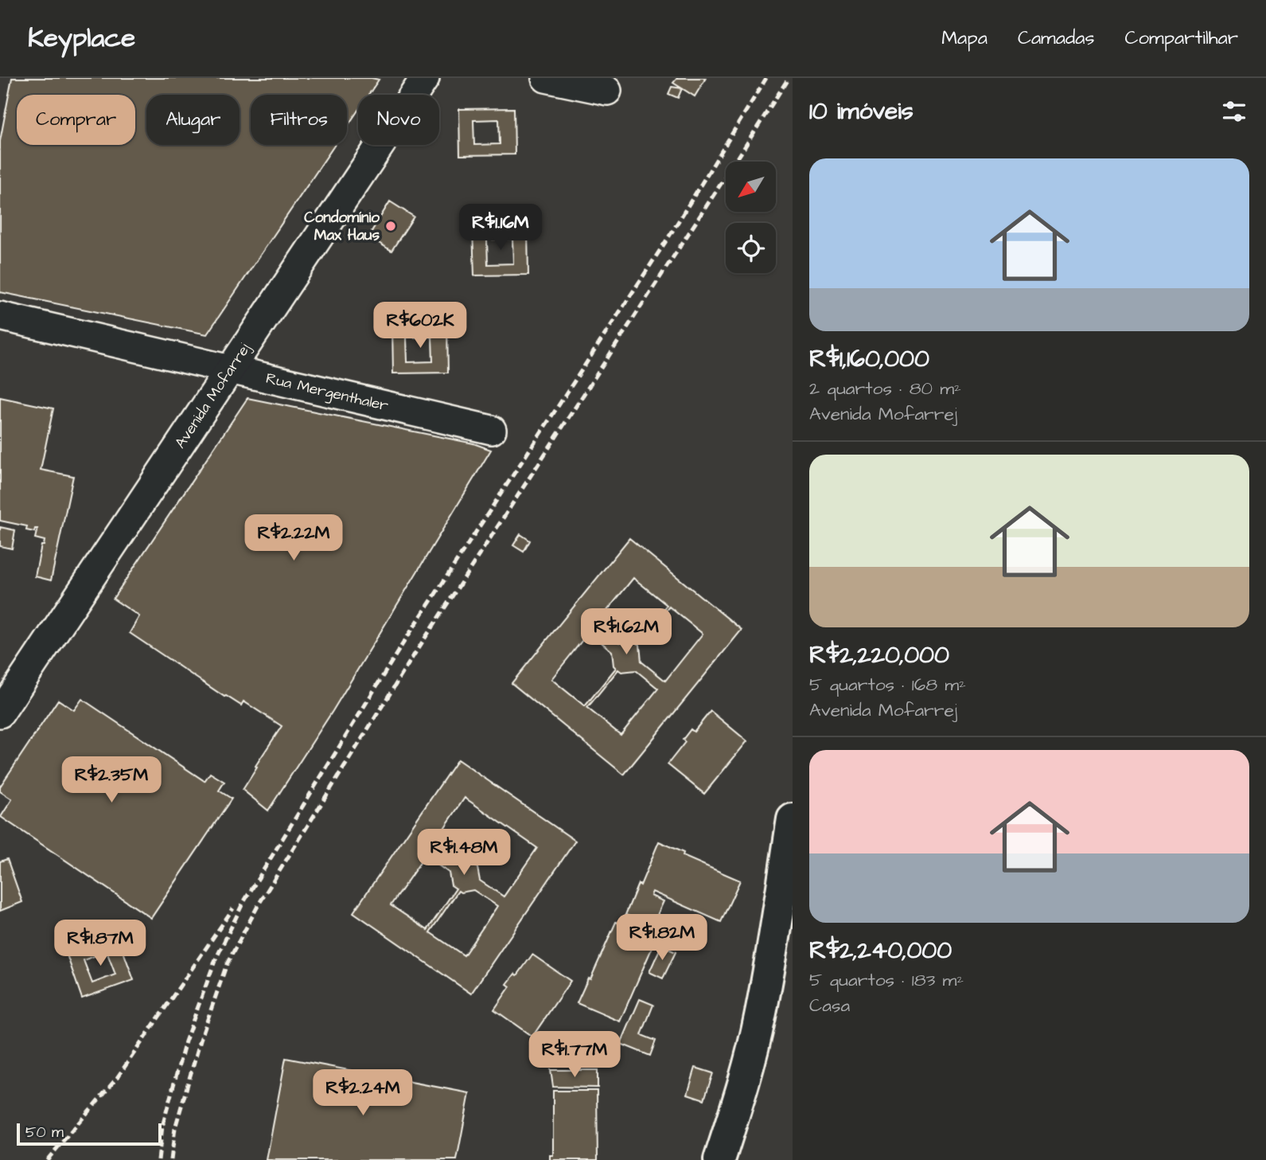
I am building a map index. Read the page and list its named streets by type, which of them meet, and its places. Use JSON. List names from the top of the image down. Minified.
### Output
{"streets":{"street":["Rua Mergenthaler","Avenida Mofarrej"]},"crossings":[["Rua Mergenthaler","Avenida Mofarrej"]],"places":["Condomínio Max Haus"],"scale_bar":"50 m","north":"bottom left","page":{"header":"Keyplace","nav":["Mapa","Camadas","Compartilhar"],"heading":"10 imóveis","chip":["Comprar","Alugar","Filtros","Novo"],"list":[{"name":"R$1,160,000","note":"2 quartos · 80 m² · Avenida Mofarrej"},{"name":"R$2,220,000","note":"5 quartos · 168 m² · Avenida Mofarrej"},{"name":"R$2,240,000","note":"5 quartos · 183 m² · Casa"}],"price":["R$1.16M","R$602K","R$2.22M","R$1.62M","R$2.35M","R$1.48M","R$1.82M","R$1.87M","R$1.77M","R$2.24M"],"scale":"50 m"}}
